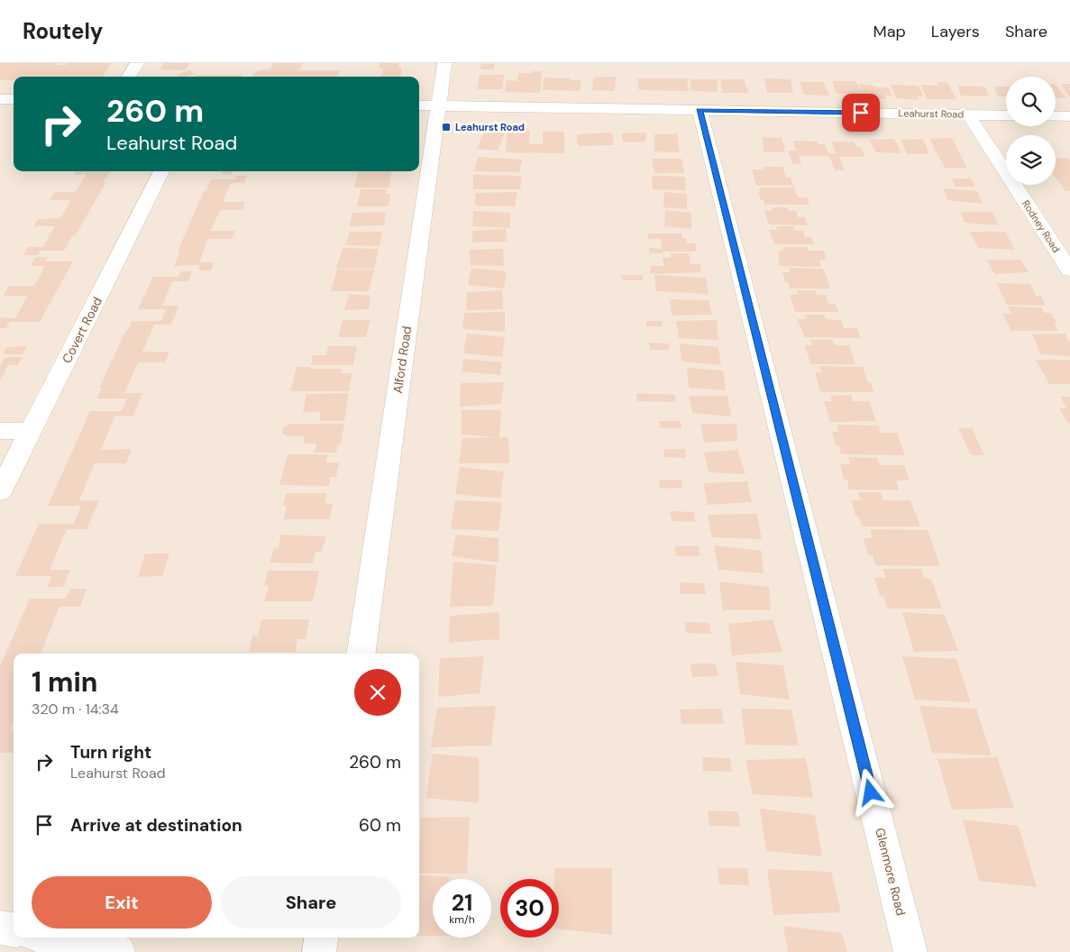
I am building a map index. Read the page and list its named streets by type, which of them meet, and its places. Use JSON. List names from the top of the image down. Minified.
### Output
{"streets":{"street":["Leahurst Road","Rodney Road","Covert Road","Alford Road","Glenmore Road"]},"crossings":[["Leahurst Road","Rodney Road"],["Leahurst Road","Alford Road"],["Leahurst Road","Glenmore Road"]],"places":{"transit":["Leahurst Road"]},"page":{"header":"Routely","nav":["Map","Layers","Share"],"turn":["260 m","Leahurst Road"],"heading":["1 min","320 m · 14:34"],"list":[{"name":"Turn right","note":"Leahurst Road","value":"260 m"},{"name":"Arrive at destination","value":"60 m"}],"buttons":["Exit","Share"],"speed":"21 km/h","limit":"30"}}
